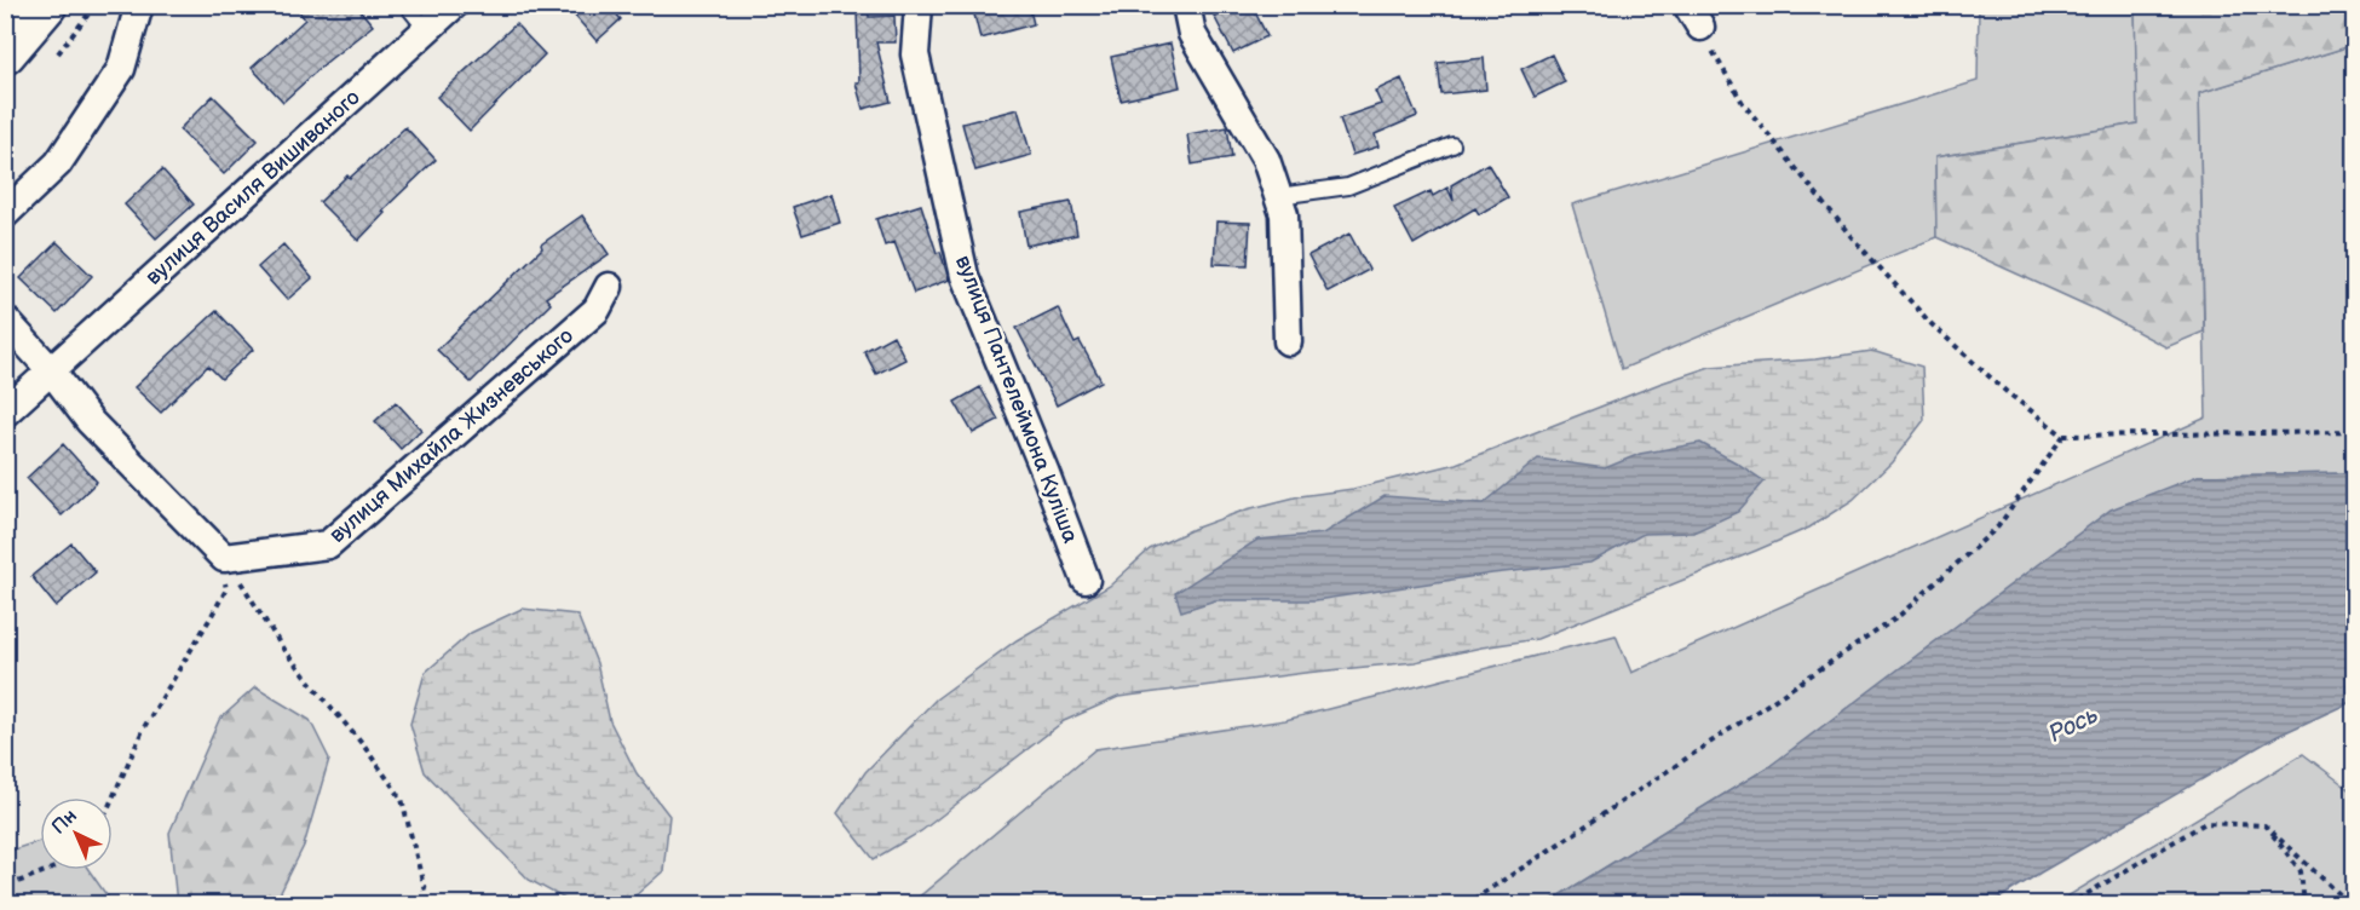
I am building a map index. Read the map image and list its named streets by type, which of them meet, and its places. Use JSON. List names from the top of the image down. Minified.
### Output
{"streets":{"street":["вулиця Василя Вишиваного","вулиця Пантелеймона Куліша","вулиця Михайла Жизневського"]},"water":["Рось"],"north":"top left"}
